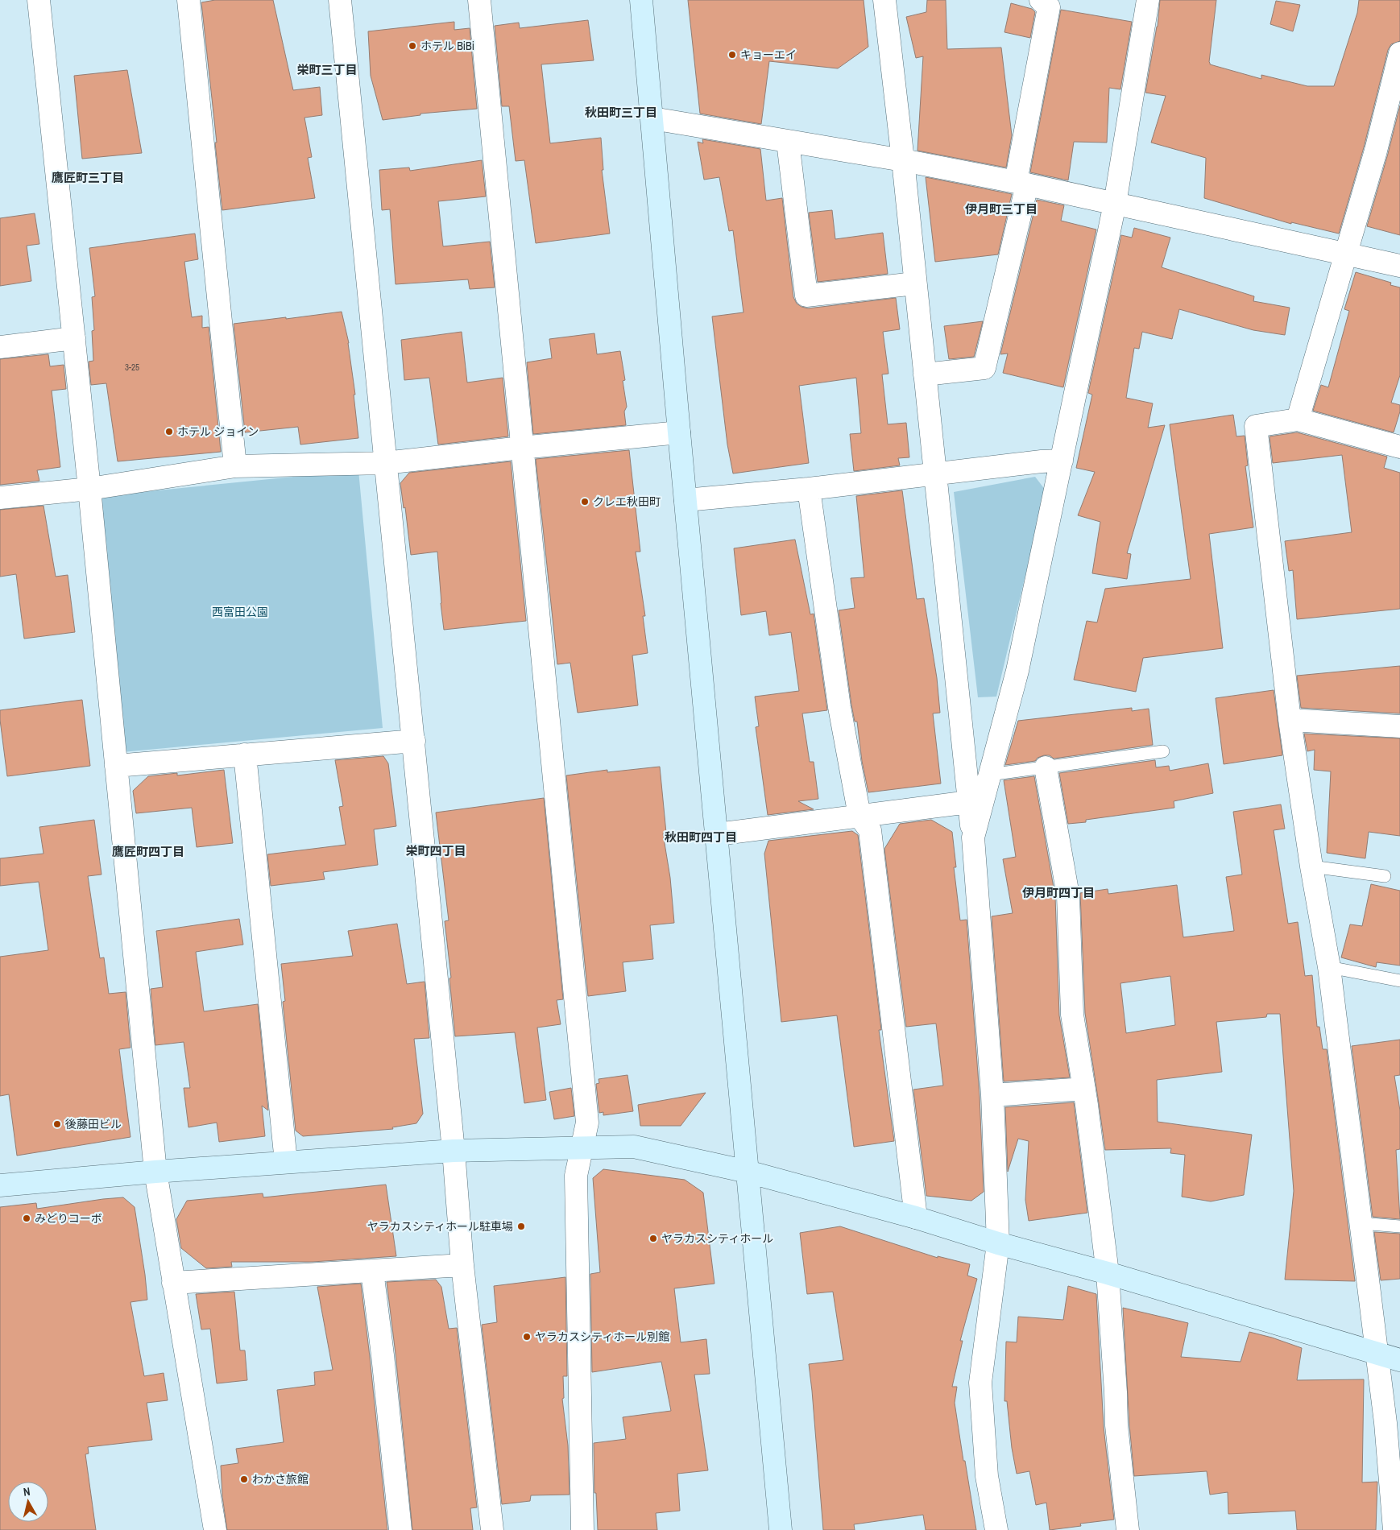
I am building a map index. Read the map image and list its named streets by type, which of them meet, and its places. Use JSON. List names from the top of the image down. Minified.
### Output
{"districts":["栄町三丁目","秋田町三丁目","鷹匠町三丁目","伊月町三丁目","秋田町四丁目","栄町四丁目","鷹匠町四丁目","伊月町四丁目"],"parks":["西富田公園"],"places":["ホテル BiBi","キョーエイ","ホテル ジョイン","クレエ秋田町","後藤田ビル","みどりコーボ","ヤラカスシティホール駐車場","ヤラカスシティホール","ヤラカスシティホール別館","わかさ旅館"],"house_numbers":["3-25"],"north":"top"}
